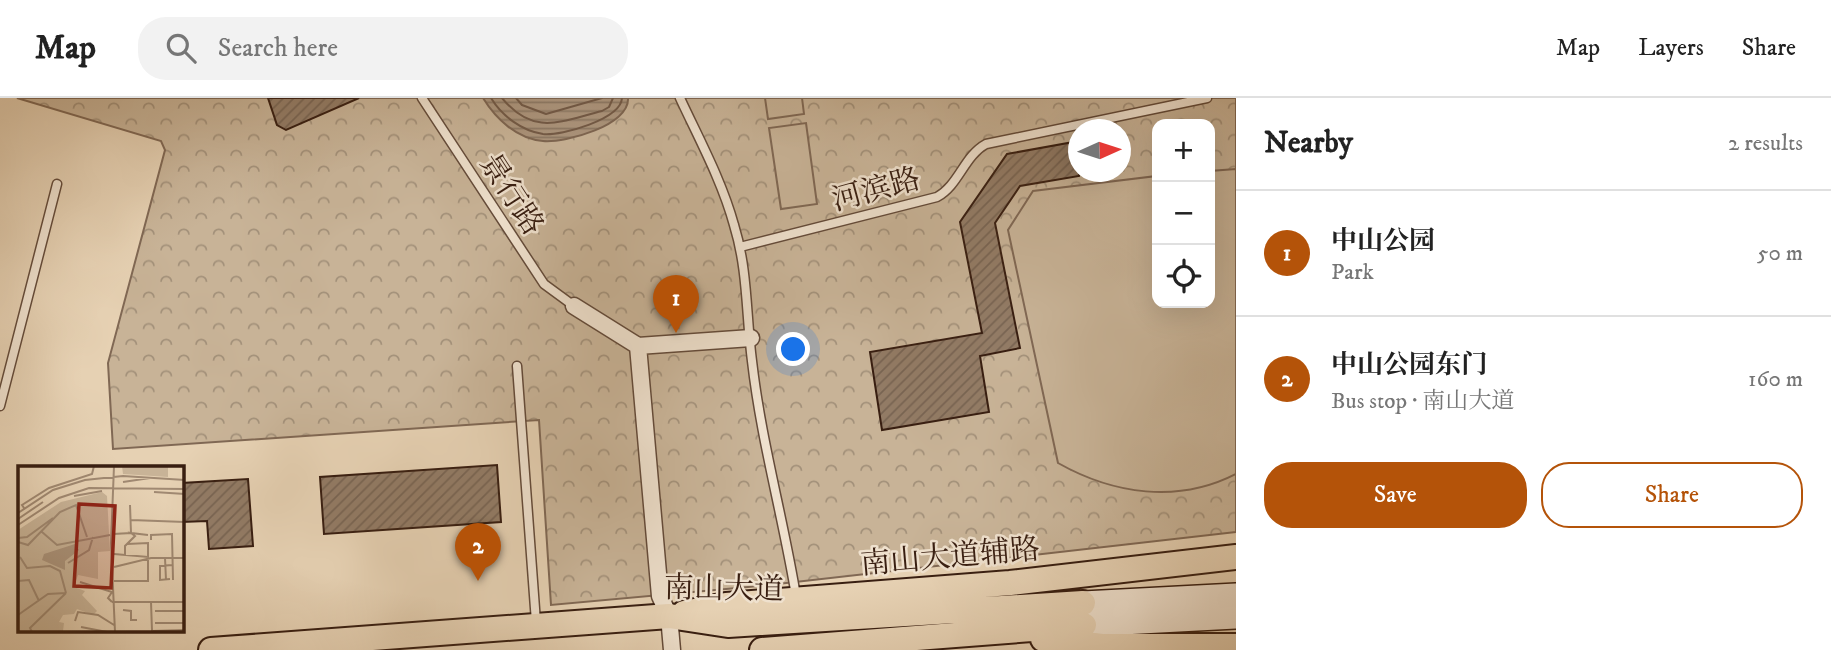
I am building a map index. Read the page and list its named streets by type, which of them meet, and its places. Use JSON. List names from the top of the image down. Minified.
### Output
{"streets":{"main road":["南山大道辅路","南山大道"],"lane":["河滨路","景行路"]},"crossings":[["南山大道辅路","南山大道"]],"north":"right","page":{"header":"Map","search":"Search here","nav":["Map","Layers","Share"],"heading":["Nearby","2 results"],"map_buttons":["+","−"],"list":[{"mark":"1","name":"中山公园","note":"Park","value":"50 m"},{"mark":"2","name":"中山公园东门","note":"Bus stop · 南山大道","value":"160 m"}],"pins":["1","2"],"buttons":["Save","Share"]}}
